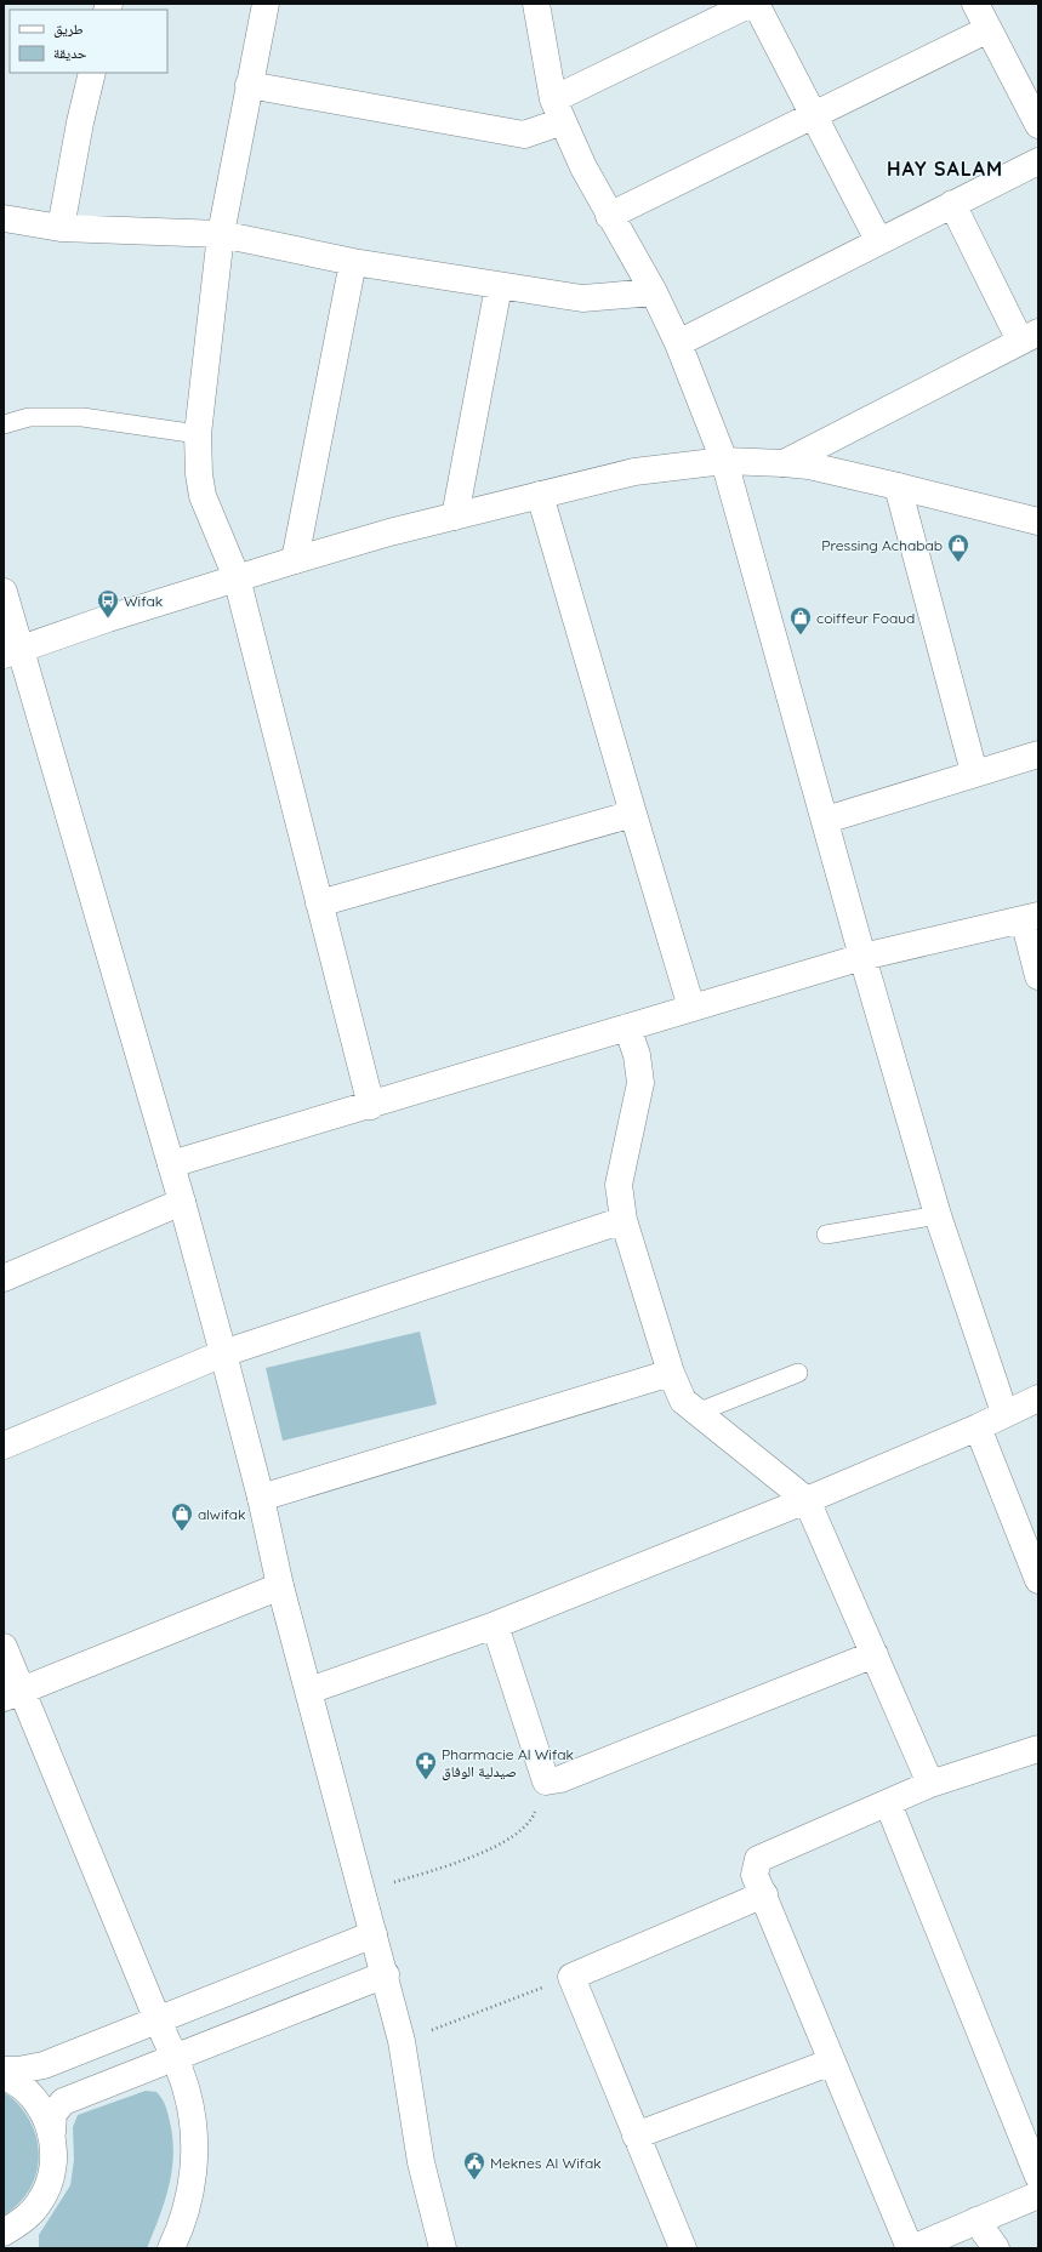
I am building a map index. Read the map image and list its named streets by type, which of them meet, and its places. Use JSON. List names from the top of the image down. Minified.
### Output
{"districts":["HAY SALAM"],"places":{"shop":["Pressing Achabab","coiffeur Foaud","alwifak"],"bus stop":["Wifak"],"pharmacy":["Pharmacie Al Wifak صيدلية الوفاق"],"public building":["Meknes Al Wifak"]},"legend":["طريق","حديقة"]}
